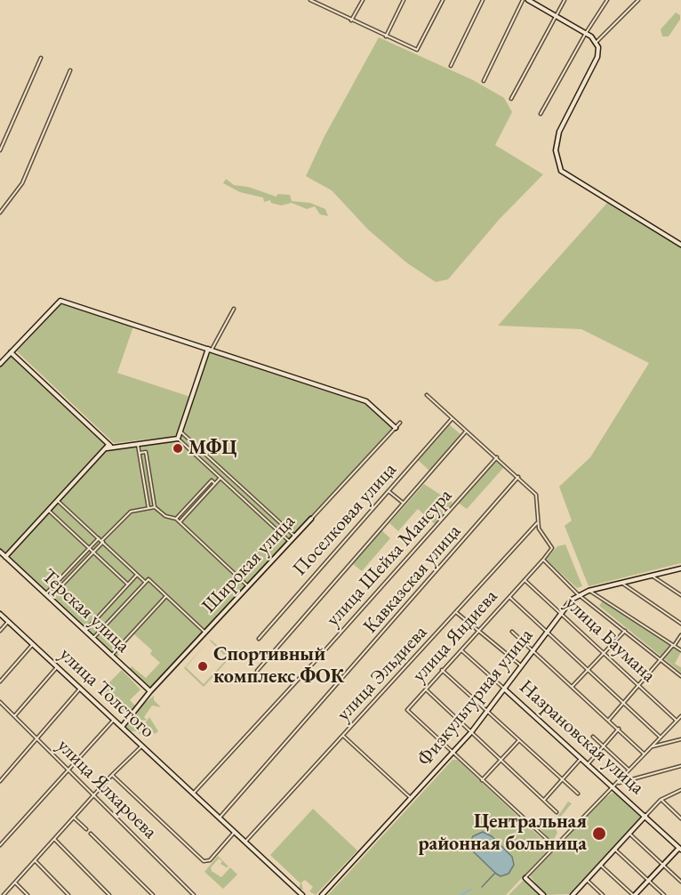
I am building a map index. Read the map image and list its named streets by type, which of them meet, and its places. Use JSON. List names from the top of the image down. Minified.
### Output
{"streets":{"street":["Поселковая улица","улица Шейха Мансура","Широкая улица","Кавказская улица","Терская улица","улица Яндиева","улица Баумана","улица Эльдиева","улица Толстого","Физкультурная улица","Назрановская улица","улица Ялхароева"]},"crossings":[["улица Шейха Мансура","улица Толстого"],["Широкая улица","Терская улица"],["Широкая улица","улица Толстого"],["Кавказская улица","улица Толстого"],["улица Яндиева","улица Баумана"],["улица Яндиева","Физкультурная улица"],["улица Яндиева","Назрановская улица"],["улица Баумана","Физкультурная улица"],["улица Эльдиева","улица Толстого"],["Физкультурная улица","Назрановская улица"]],"places":["МФЦ","Спортивный комплекс ФОК","Центральная районная больница"]}
